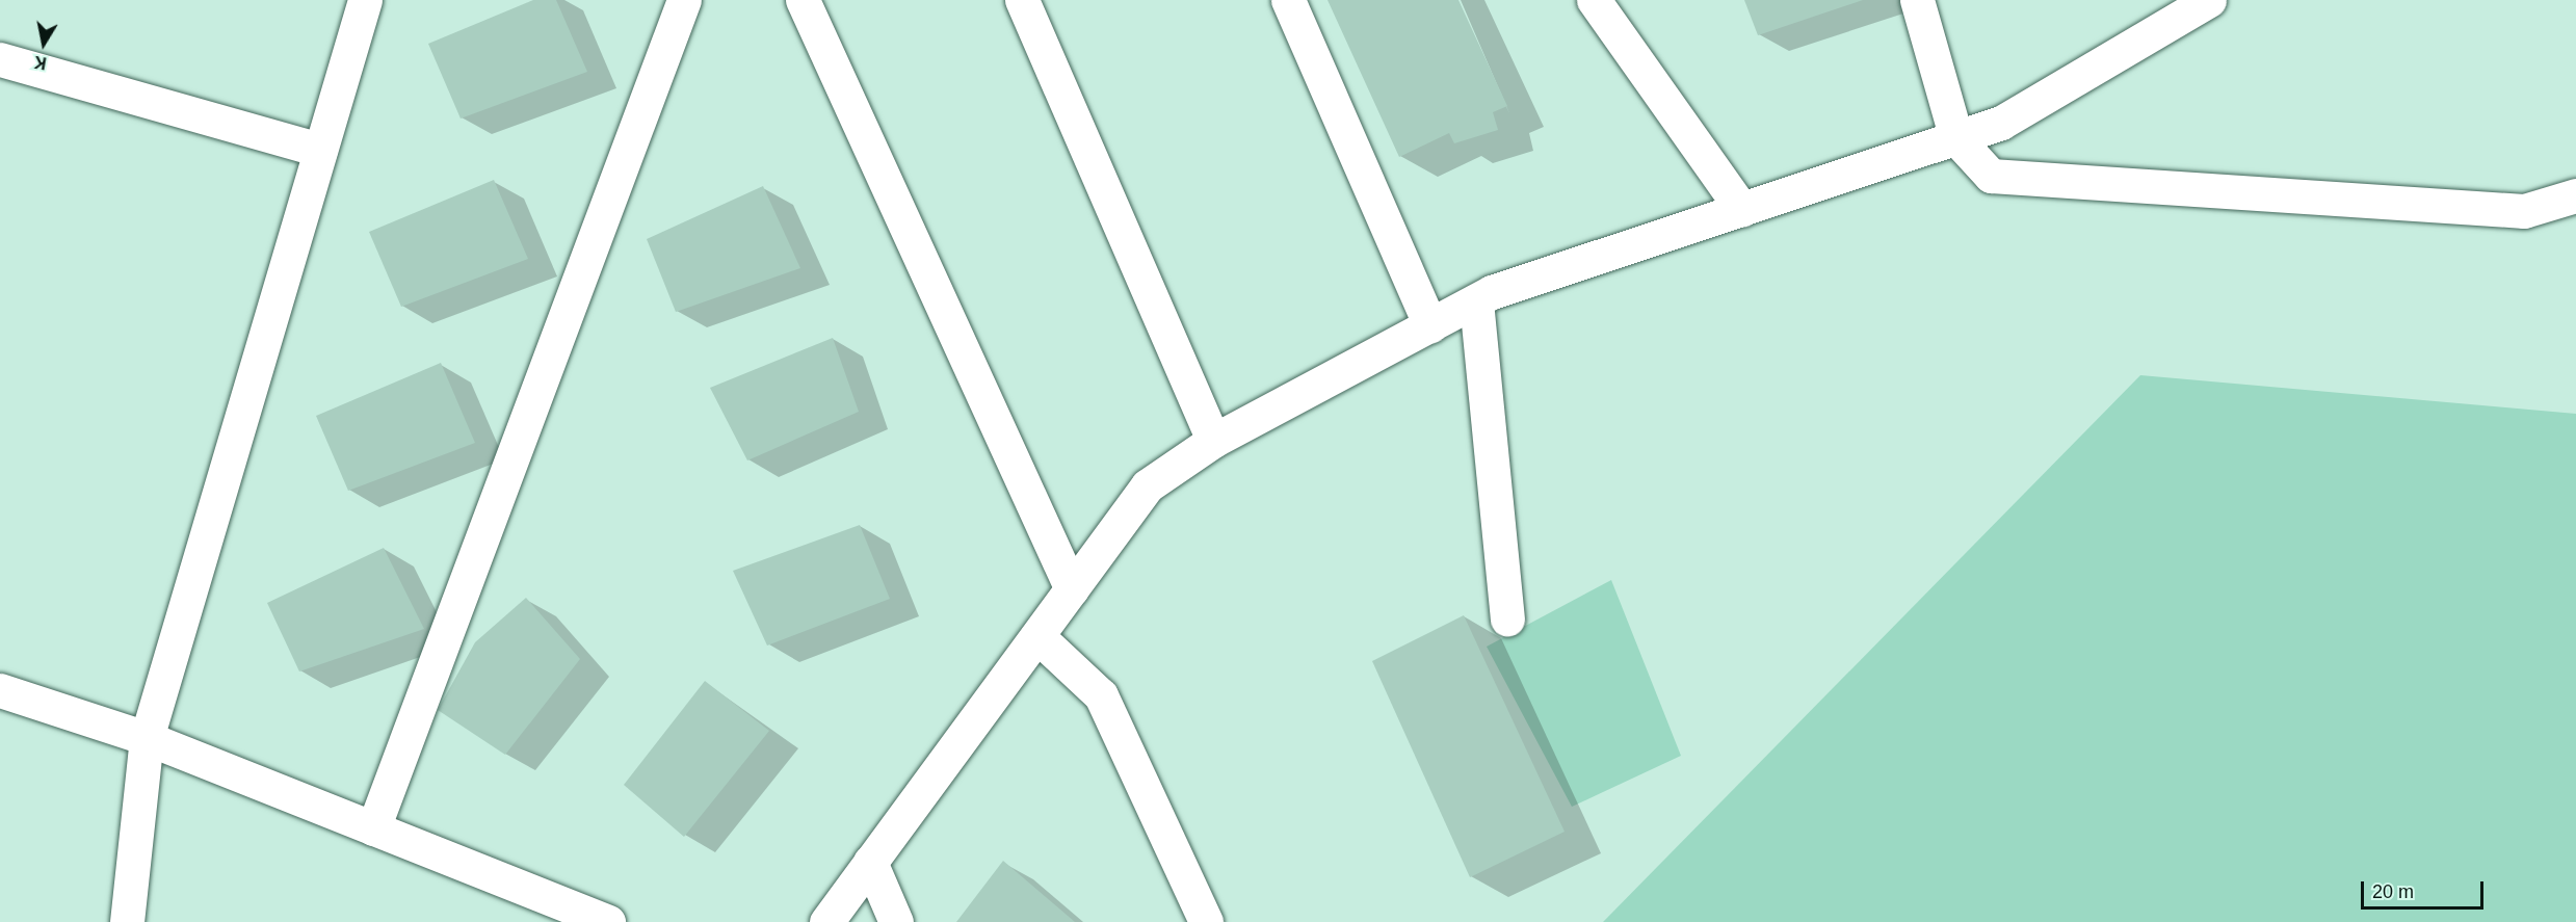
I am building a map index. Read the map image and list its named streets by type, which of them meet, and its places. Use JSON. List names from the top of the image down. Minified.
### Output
{"scale_bar":"20 m","north":"bottom"}
